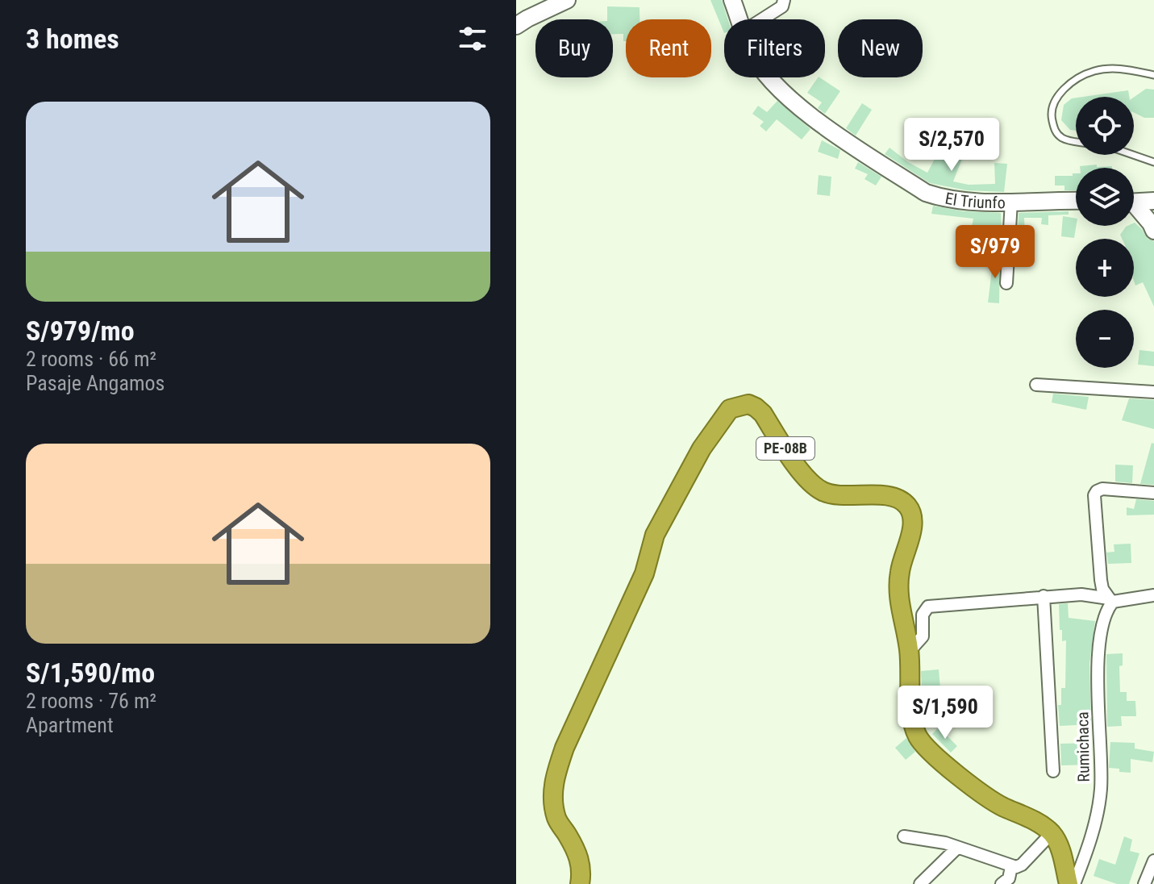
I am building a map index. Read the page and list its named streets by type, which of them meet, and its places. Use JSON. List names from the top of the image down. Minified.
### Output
{"streets":{"highway":["PE-08B"],"main road":["El Triunfo"],"street":["Rumichaca"]},"page":{"heading":"3 homes","chip":["Buy","Rent","Filters","New"],"list":[{"name":"S/979/mo","note":"2 rooms · 66 m² · Pasaje Angamos"},{"name":"S/1,590/mo","note":"2 rooms · 76 m² · Apartment"}],"map_buttons":["+","−"],"price":["S/2,570","S/979","S/1,590"]}}
